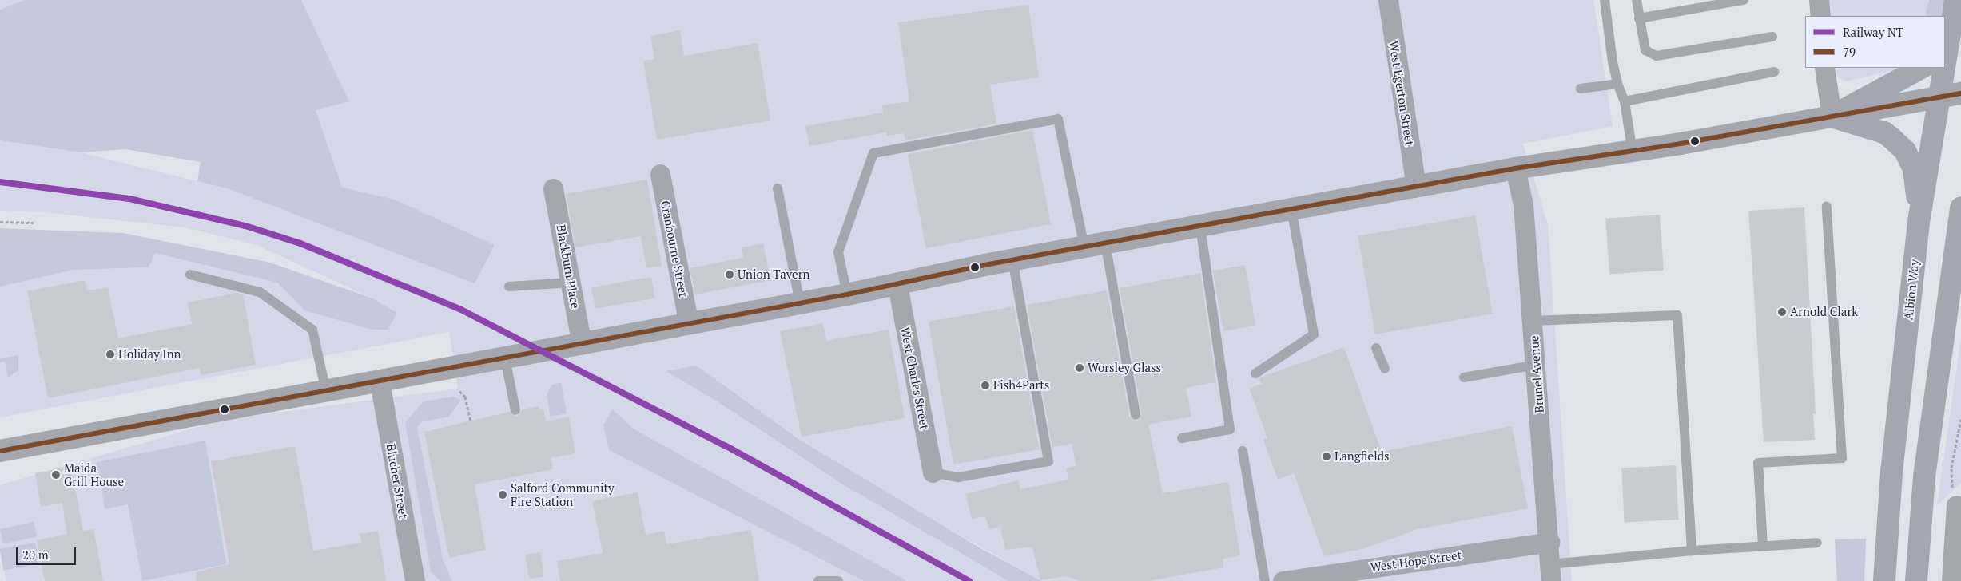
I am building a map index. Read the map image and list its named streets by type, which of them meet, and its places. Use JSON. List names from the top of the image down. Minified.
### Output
{"streets":{"highway":["Albion Way"],"street":["West Egerton Street","Cranbourne Street","Blackburn Place","Brunel Avenue","West Charles Street","Blucher Street","West Hope Street"]},"crossings":[["Brunel Avenue","West Hope Street"]],"places":["Union Tavern","Arnold Clark","Holiday Inn","Worsley Glass","Fish4Parts","Langfields","Maida Grill House","Salford Community Fire Station"],"lines":["transit line 79","rail line NT"],"legend":["Railway NT","79"],"scale_bar":"20 m"}
